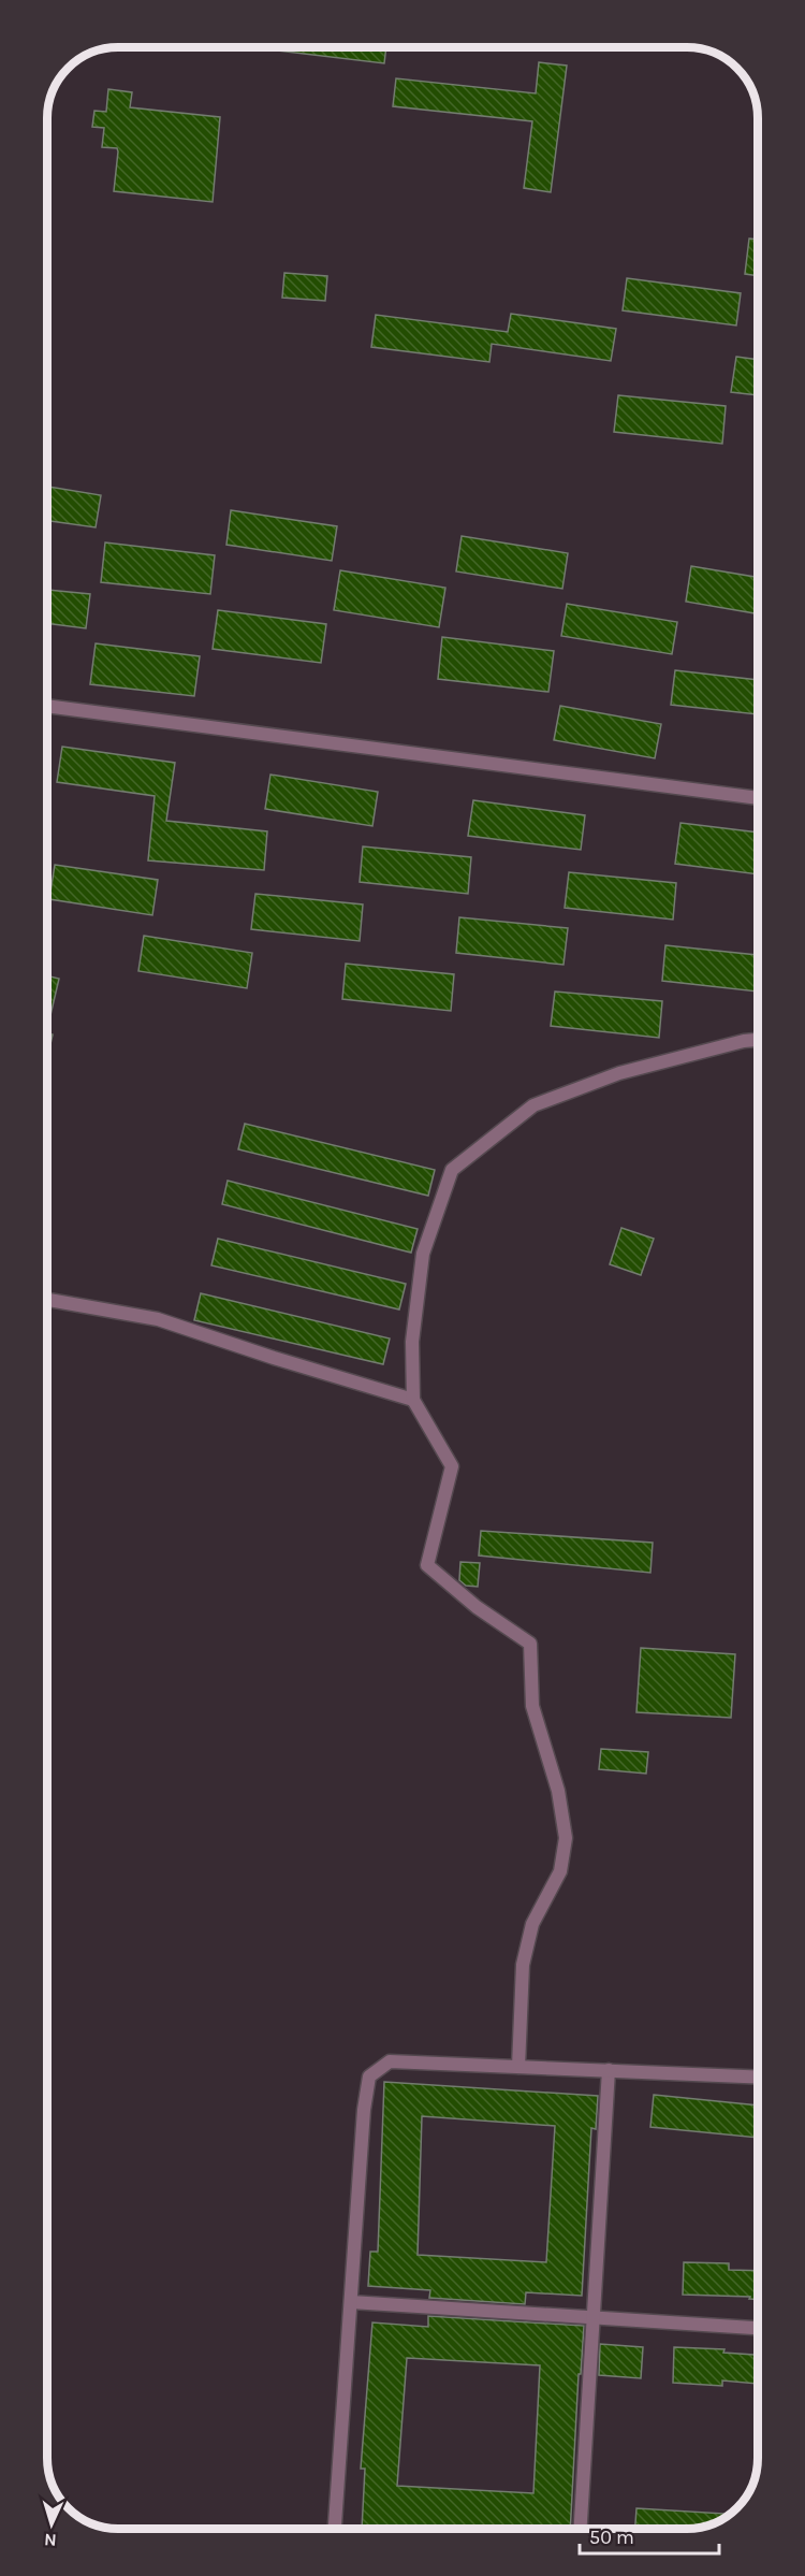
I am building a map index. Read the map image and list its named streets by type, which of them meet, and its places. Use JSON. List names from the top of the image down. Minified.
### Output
{"scale_bar":"50 m","north":"bottom"}
